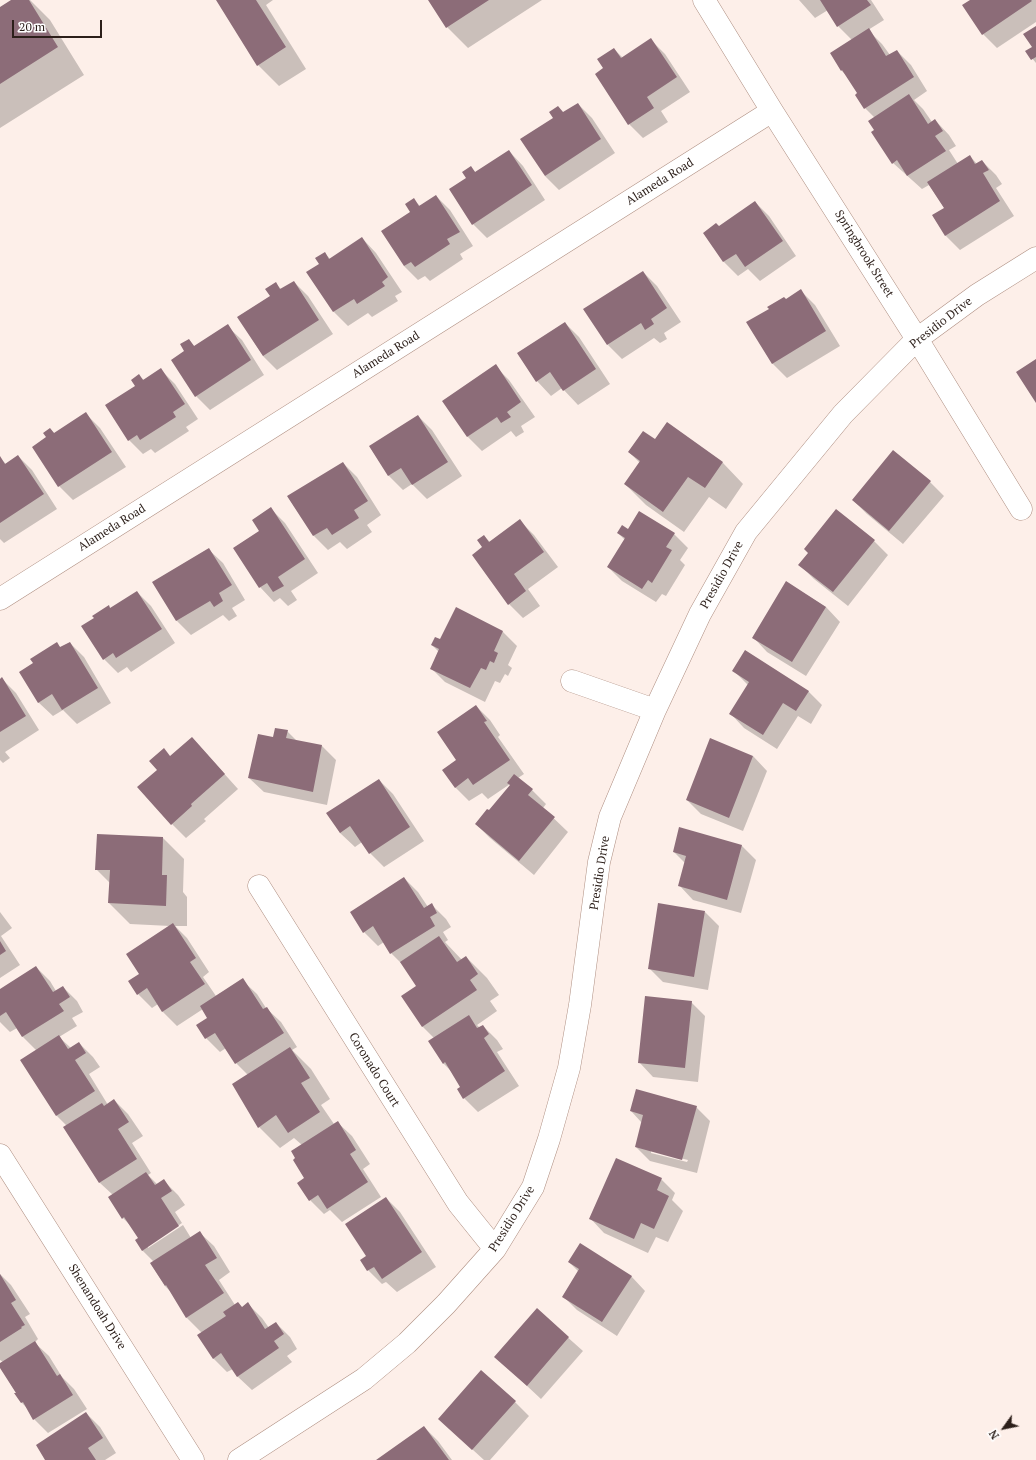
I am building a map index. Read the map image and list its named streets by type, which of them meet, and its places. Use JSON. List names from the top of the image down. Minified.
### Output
{"streets":{"street":["Alameda Road","Springbrook Street","Presidio Drive","Coronado Court","Shenandoah Drive"]},"crossings":[["Alameda Road","Springbrook Street"],["Springbrook Street","Presidio Drive"],["Presidio Drive","Coronado Court"]],"scale_bar":"20 m","north":"bottom left"}
